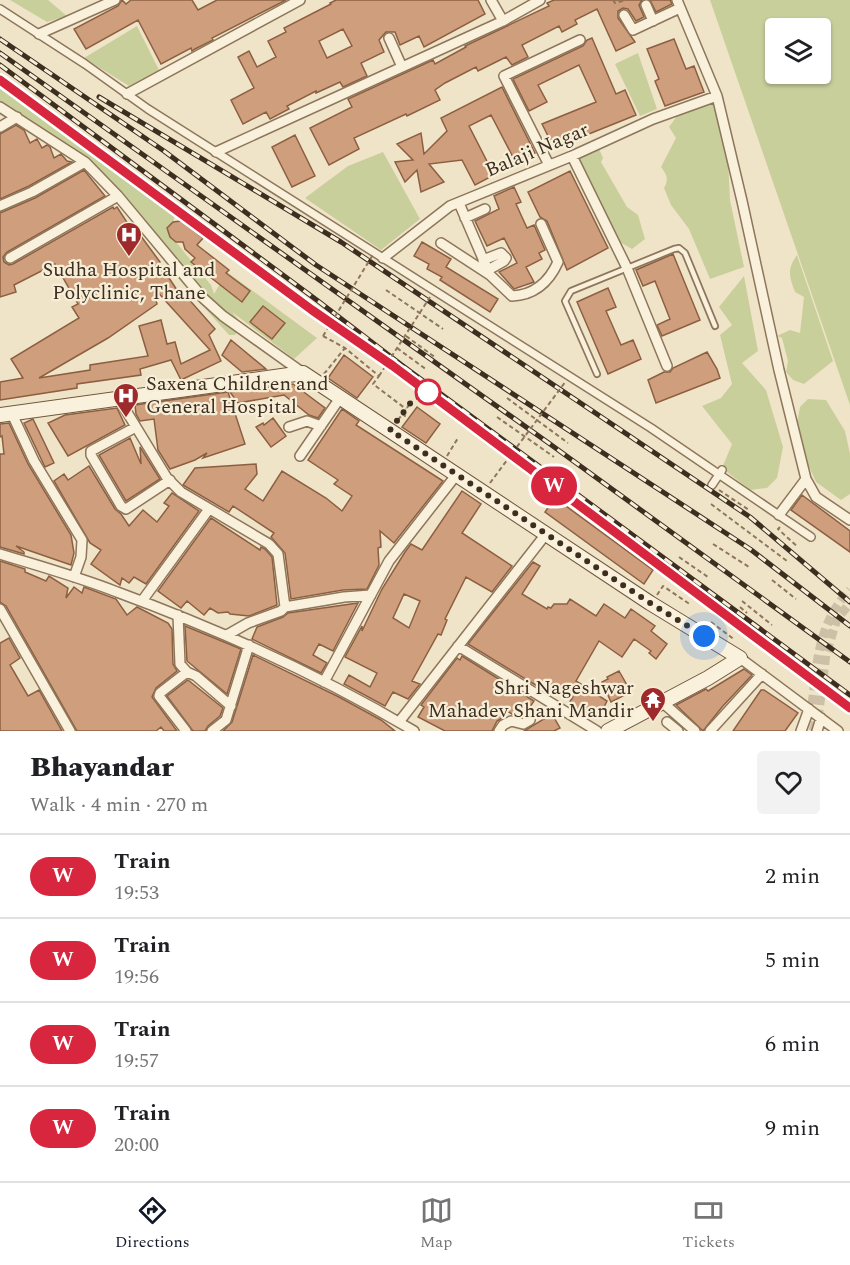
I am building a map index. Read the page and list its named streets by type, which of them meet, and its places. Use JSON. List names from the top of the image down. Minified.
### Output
{"streets":{"street":["Balaji Nagar"]},"places":{"hospital":["Sudha Hospital and Polyclinic, Thane","Saxena Children and General Hospital"],"temple":["Shri Nageshwar Mahadev Shani Mandir"]},"page":{"on_map":"W","heading":["Bhayandar","Walk · 4 min · 270 m"],"list":[{"mark":"W","name":"Train","note":"19:53","value":"2 min"},{"mark":"W","name":"Train","note":"19:56","value":"5 min"},{"mark":"W","name":"Train","note":"19:57","value":"6 min"},{"mark":"W","name":"Train","note":"20:00","value":"9 min"}],"tabs":["Directions","Map","Tickets"]}}
